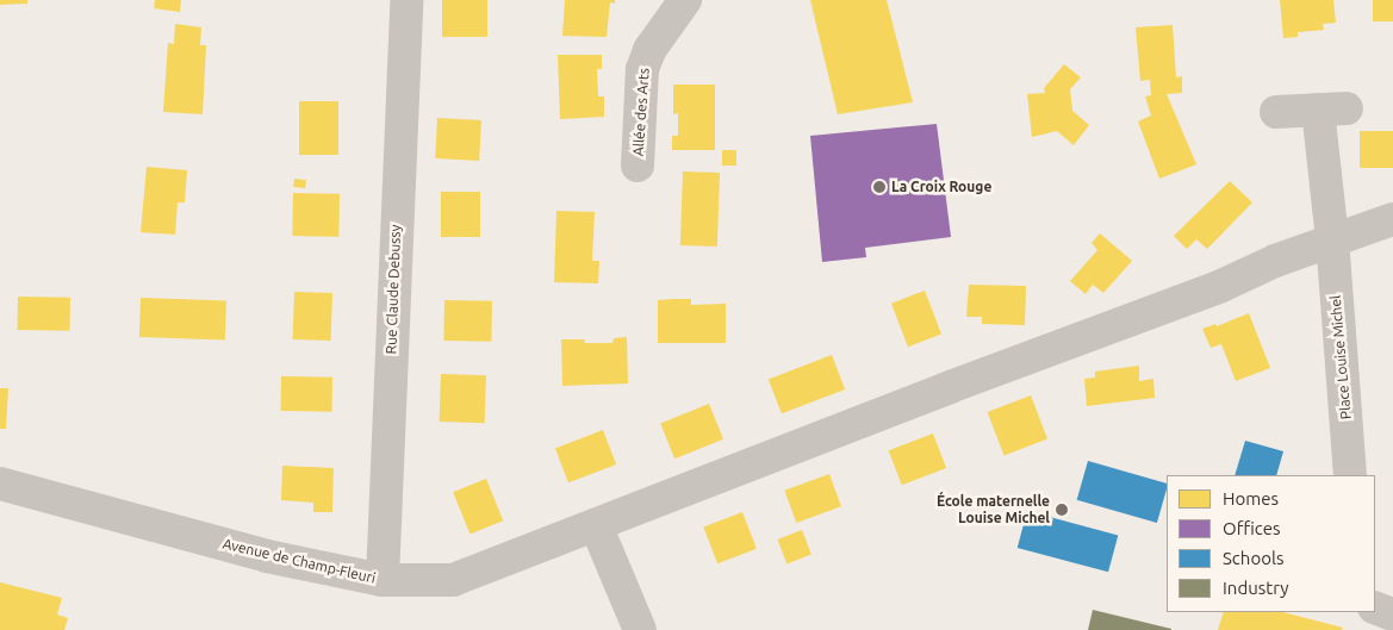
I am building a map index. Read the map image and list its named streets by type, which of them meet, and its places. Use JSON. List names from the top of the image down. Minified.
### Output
{"streets":{"street":["Allée des Arts","Rue Claude Debussy","Place Louise Michel","Avenue de Champ-Fleuri"]},"crossings":[["Rue Claude Debussy","Avenue de Champ-Fleuri"],["Place Louise Michel","Avenue de Champ-Fleuri"]],"places":["La Croix Rouge","École maternelle Louise Michel"],"legend":["Homes","Offices","Schools","Industry"]}
